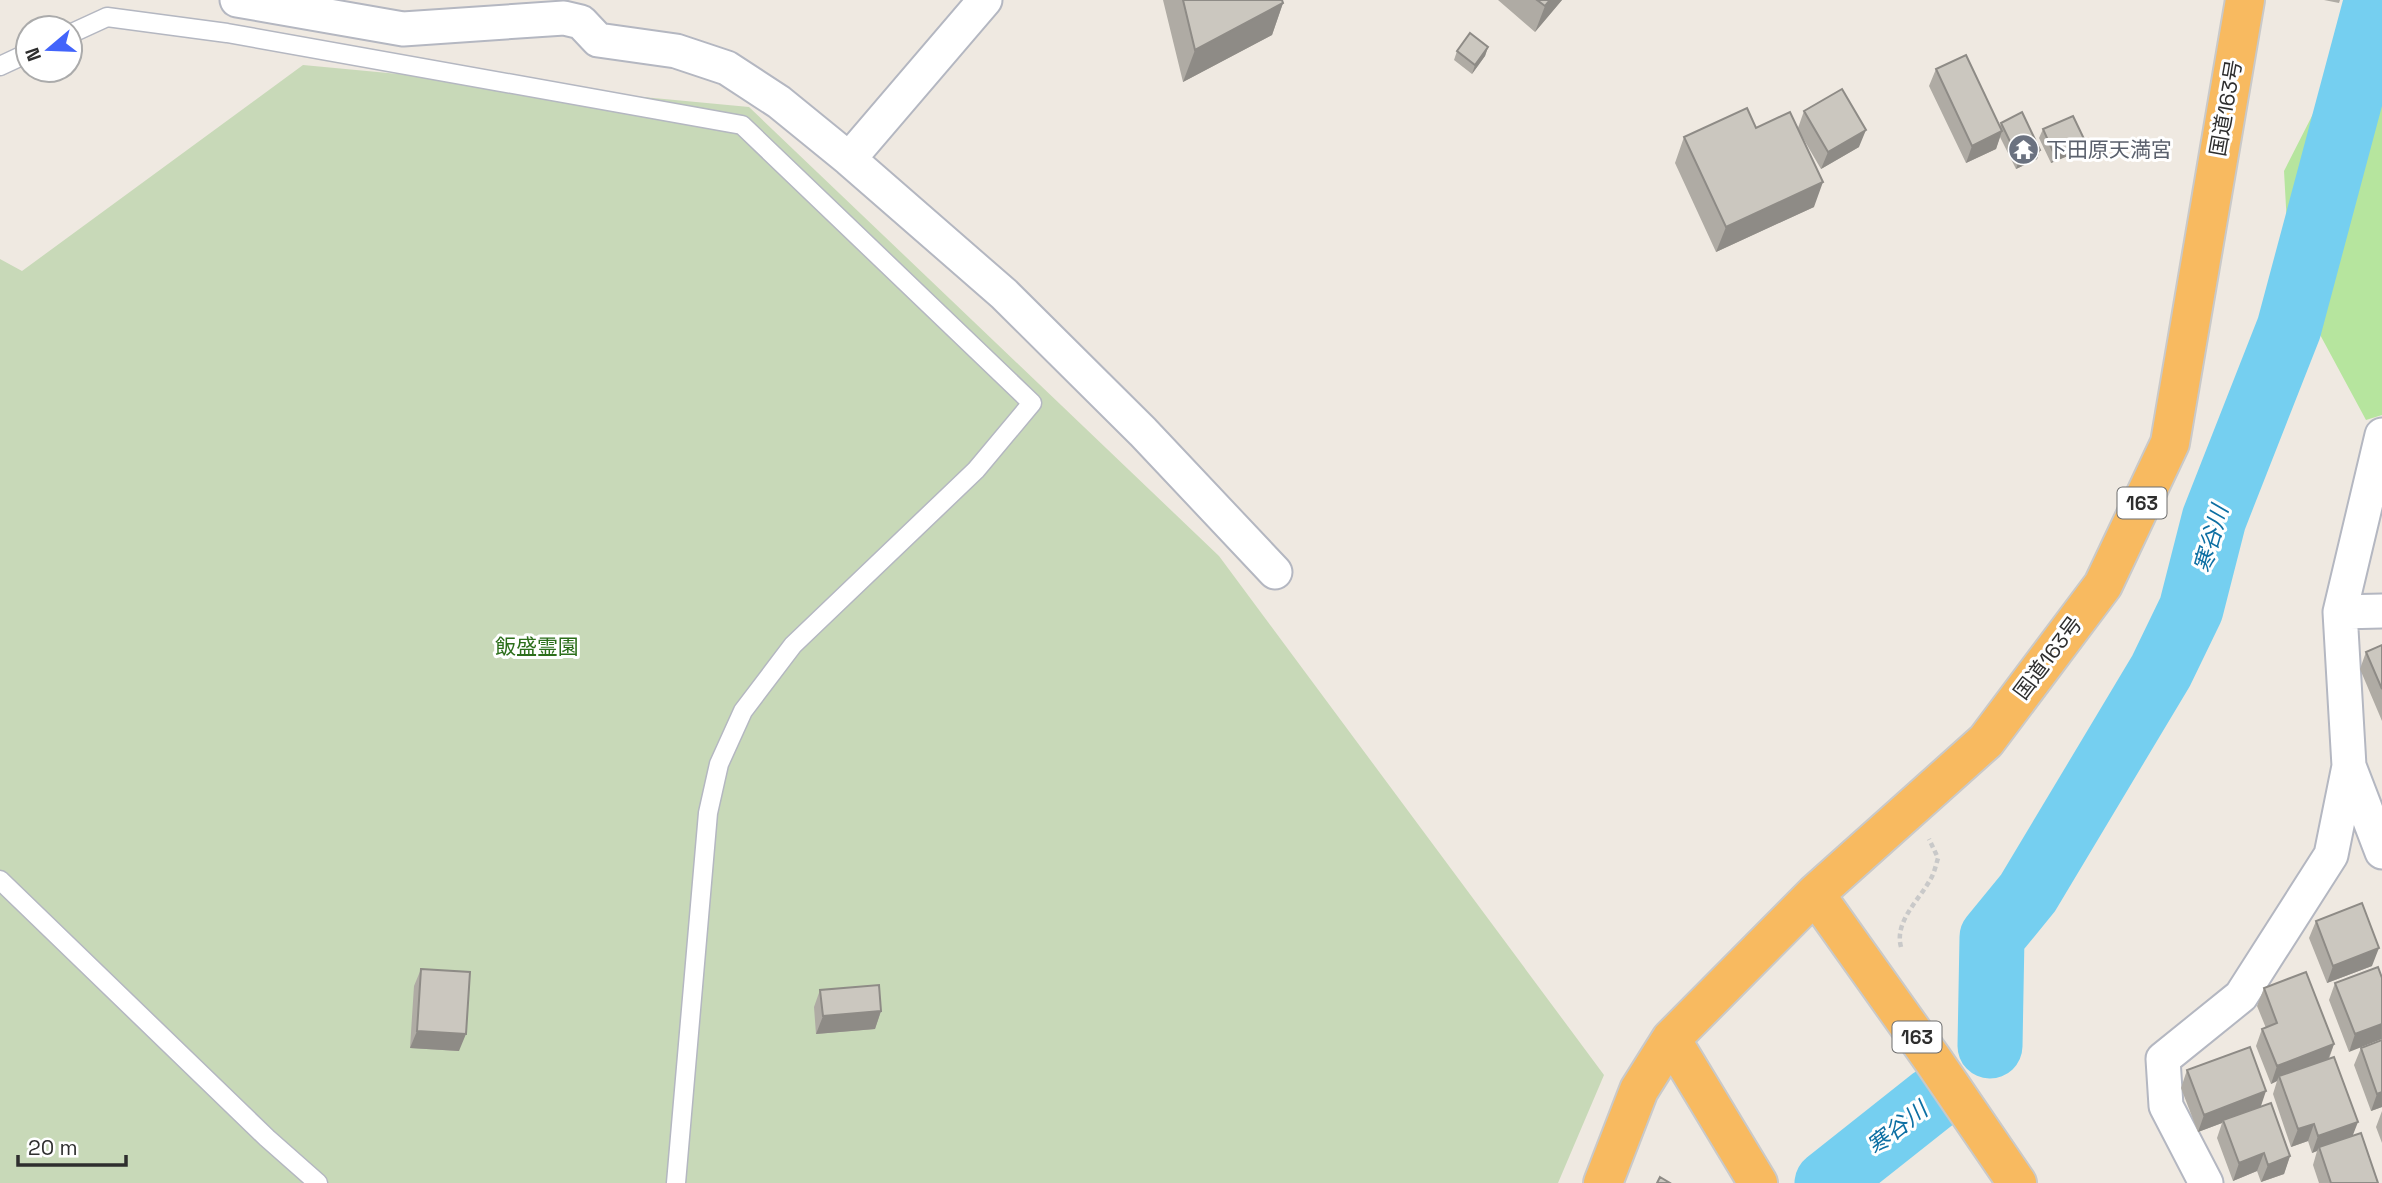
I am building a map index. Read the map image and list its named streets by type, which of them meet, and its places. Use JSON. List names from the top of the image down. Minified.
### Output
{"streets":{"highway":["国道163号","163"]},"crossings":[["国道163号","163"]],"water":["寒谷川"],"parks":["飯盛霊園"],"places":{"temple":["下田原天満宮"]},"scale_bar":"20 m","north":"left"}
